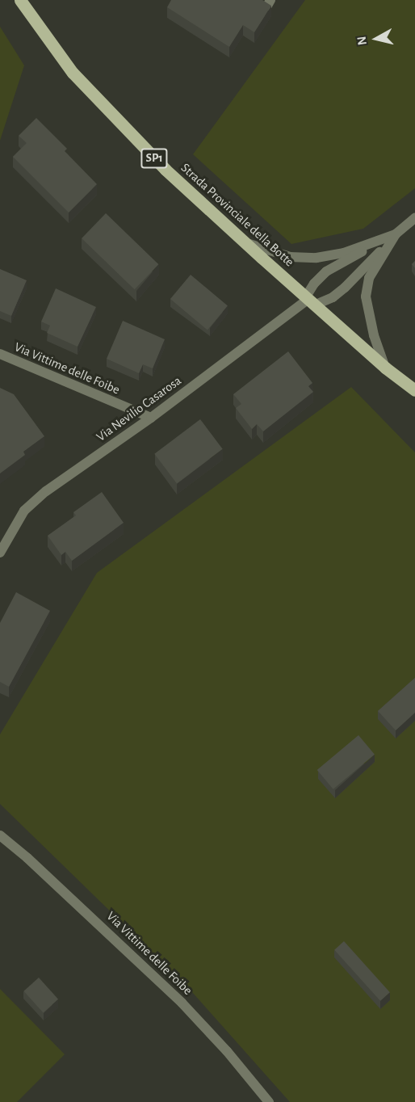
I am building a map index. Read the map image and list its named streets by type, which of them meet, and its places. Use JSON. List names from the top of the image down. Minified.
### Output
{"streets":{"main road":["SP1","Strada Provinciale della Botte"],"street":["Via Vittime delle Foibe","Via Nevilio Casarosa"]},"crossings":[["Strada Provinciale della Botte","Via Nevilio Casarosa"],["Via Vittime delle Foibe","Via Nevilio Casarosa"]],"north":"left"}
